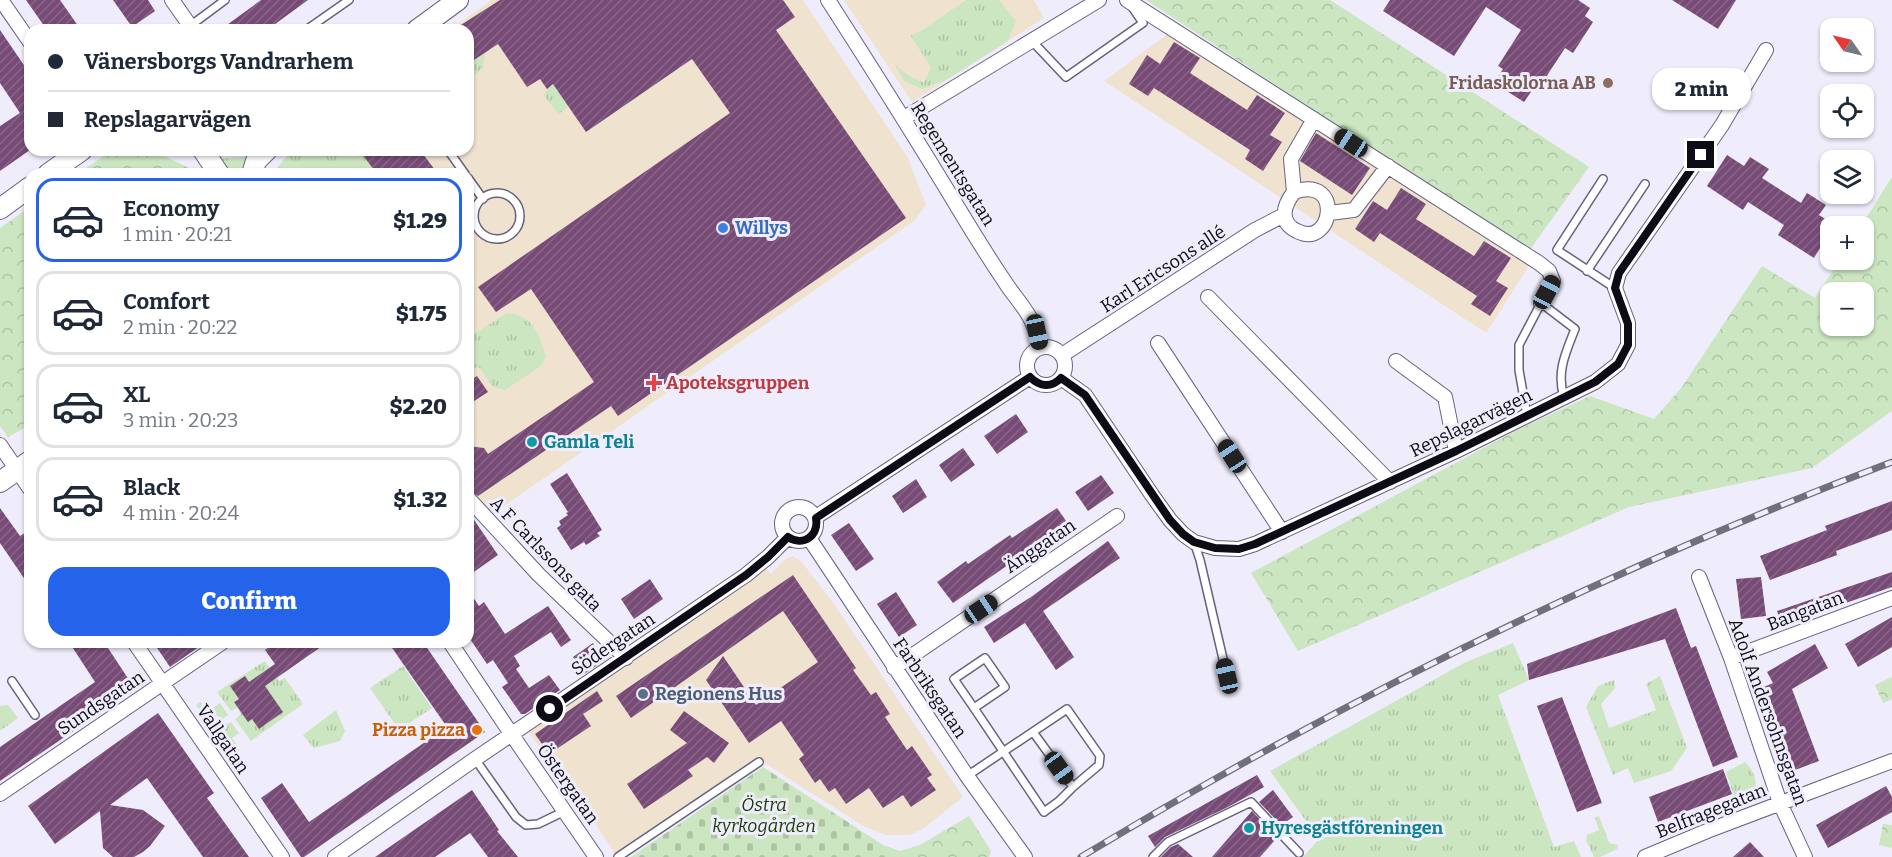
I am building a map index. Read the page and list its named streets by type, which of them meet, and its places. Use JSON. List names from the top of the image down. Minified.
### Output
{"streets":{"street":["Regementsgatan","Karl Ericsons allé","Repslagarvägen","Änggatan","A F Carlssons gata","Bangatan","Södergatan","Farbriksgatan","Sundsgatan","Adolf Andersohnsgatan","Vallgatan","Östergatan","Belfragegatan"]},"crossings":[["Regementsgatan","Karl Ericsons allé"],["Änggatan","Farbriksgatan"],["A F Carlssons gata","Södergatan"],["Bangatan","Adolf Andersohnsgatan"],["Södergatan","Farbriksgatan"],["Södergatan","Östergatan"],["Sundsgatan","Vallgatan"],["Adolf Andersohnsgatan","Belfragegatan"]],"parks":["Östra kyrkogården"],"places":{"other":["Fridaskolorna AB","Willys","Gamla Teli","Regionens Hus","Pizza pizza","Hyresgästföreningen"],"health":["Apoteksgruppen"]},"north":"top left","page":{"map_buttons":["+","−"],"banner":["Vänersborgs Vandrarhem","Repslagarvägen"],"bubble":"2 min","list":[{"name":"Economy","note":"1 min · 20:21","value":"$1.29"},{"name":"Comfort","note":"2 min · 20:22","value":"$1.75"},{"name":"XL","note":"3 min · 20:23","value":"$2.20"},{"name":"Black","note":"4 min · 20:24","value":"$1.32"}],"buttons":"Confirm"}}
